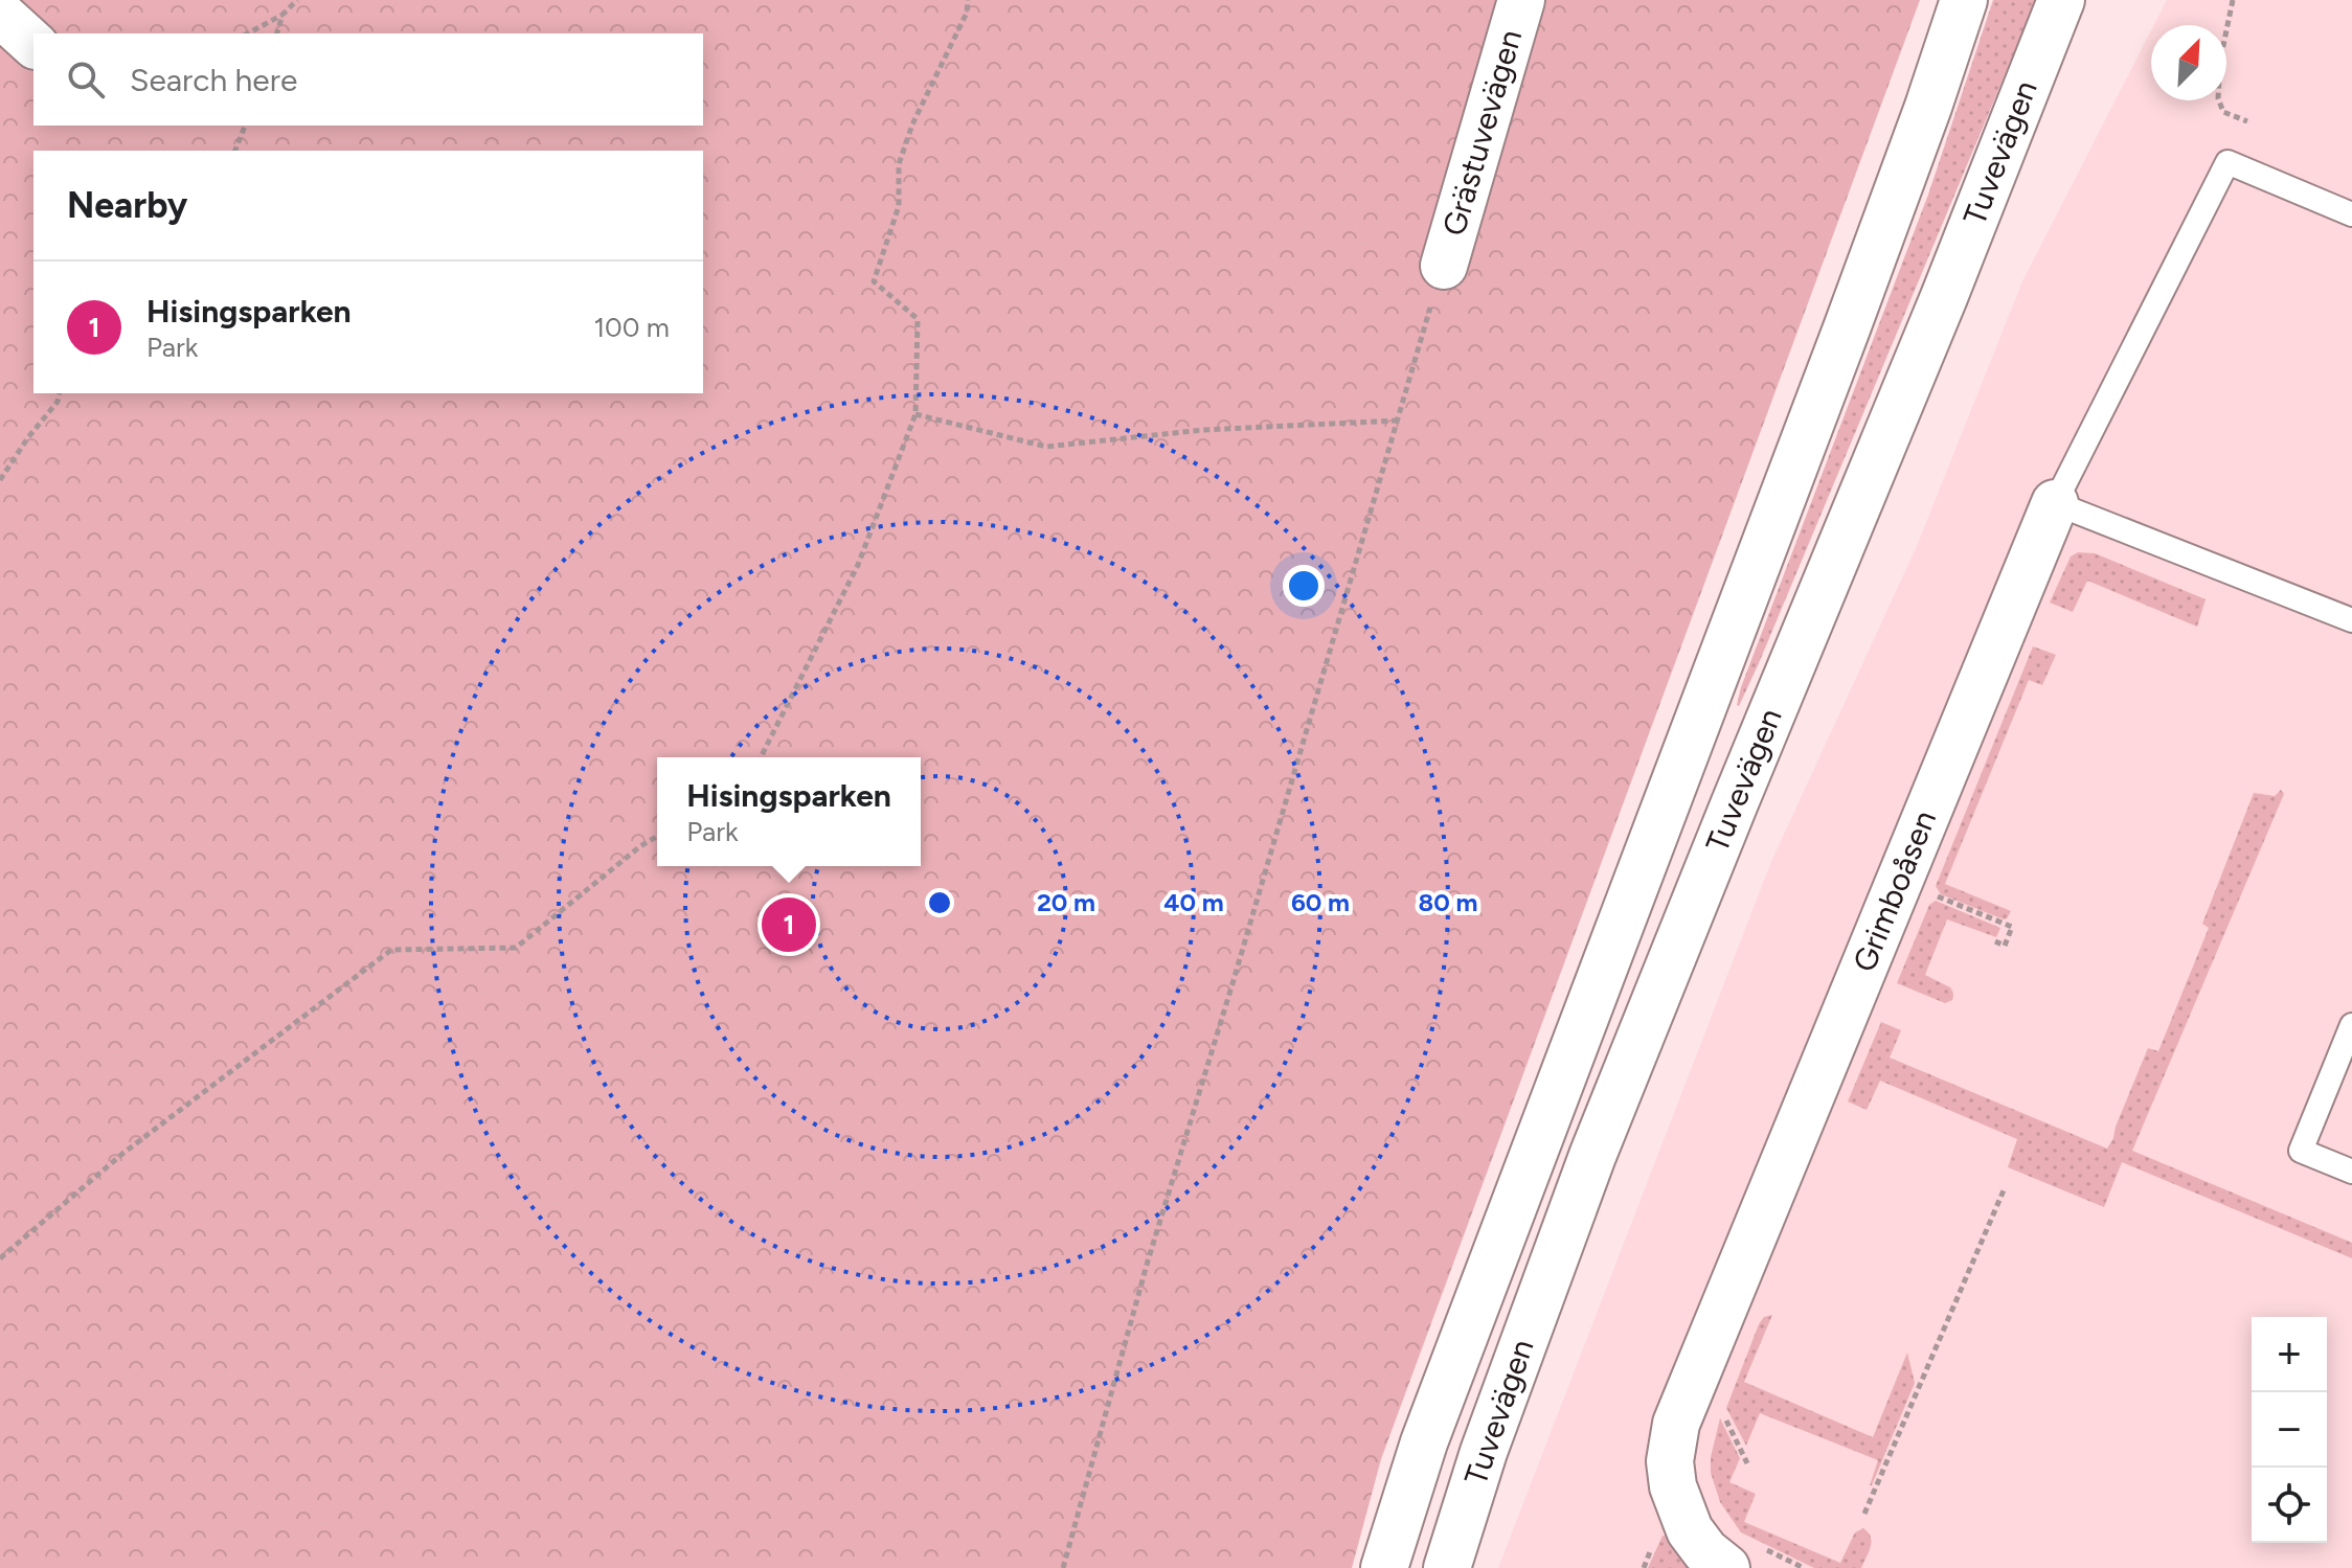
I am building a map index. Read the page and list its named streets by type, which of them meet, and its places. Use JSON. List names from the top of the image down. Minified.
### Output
{"streets":{"main road":["Grästuvevägen","Tuvevägen","Grimboåsen"]},"north":"top right","page":{"search":"Search here","heading":"Nearby","list":[{"mark":"1","name":"Hisingsparken","note":"Park","value":"100 m"}],"popup":["Hisingsparken","Park"],"pins":"1","map_buttons":["+","−"]},"rings":["20 m","40 m","60 m","80 m"]}
